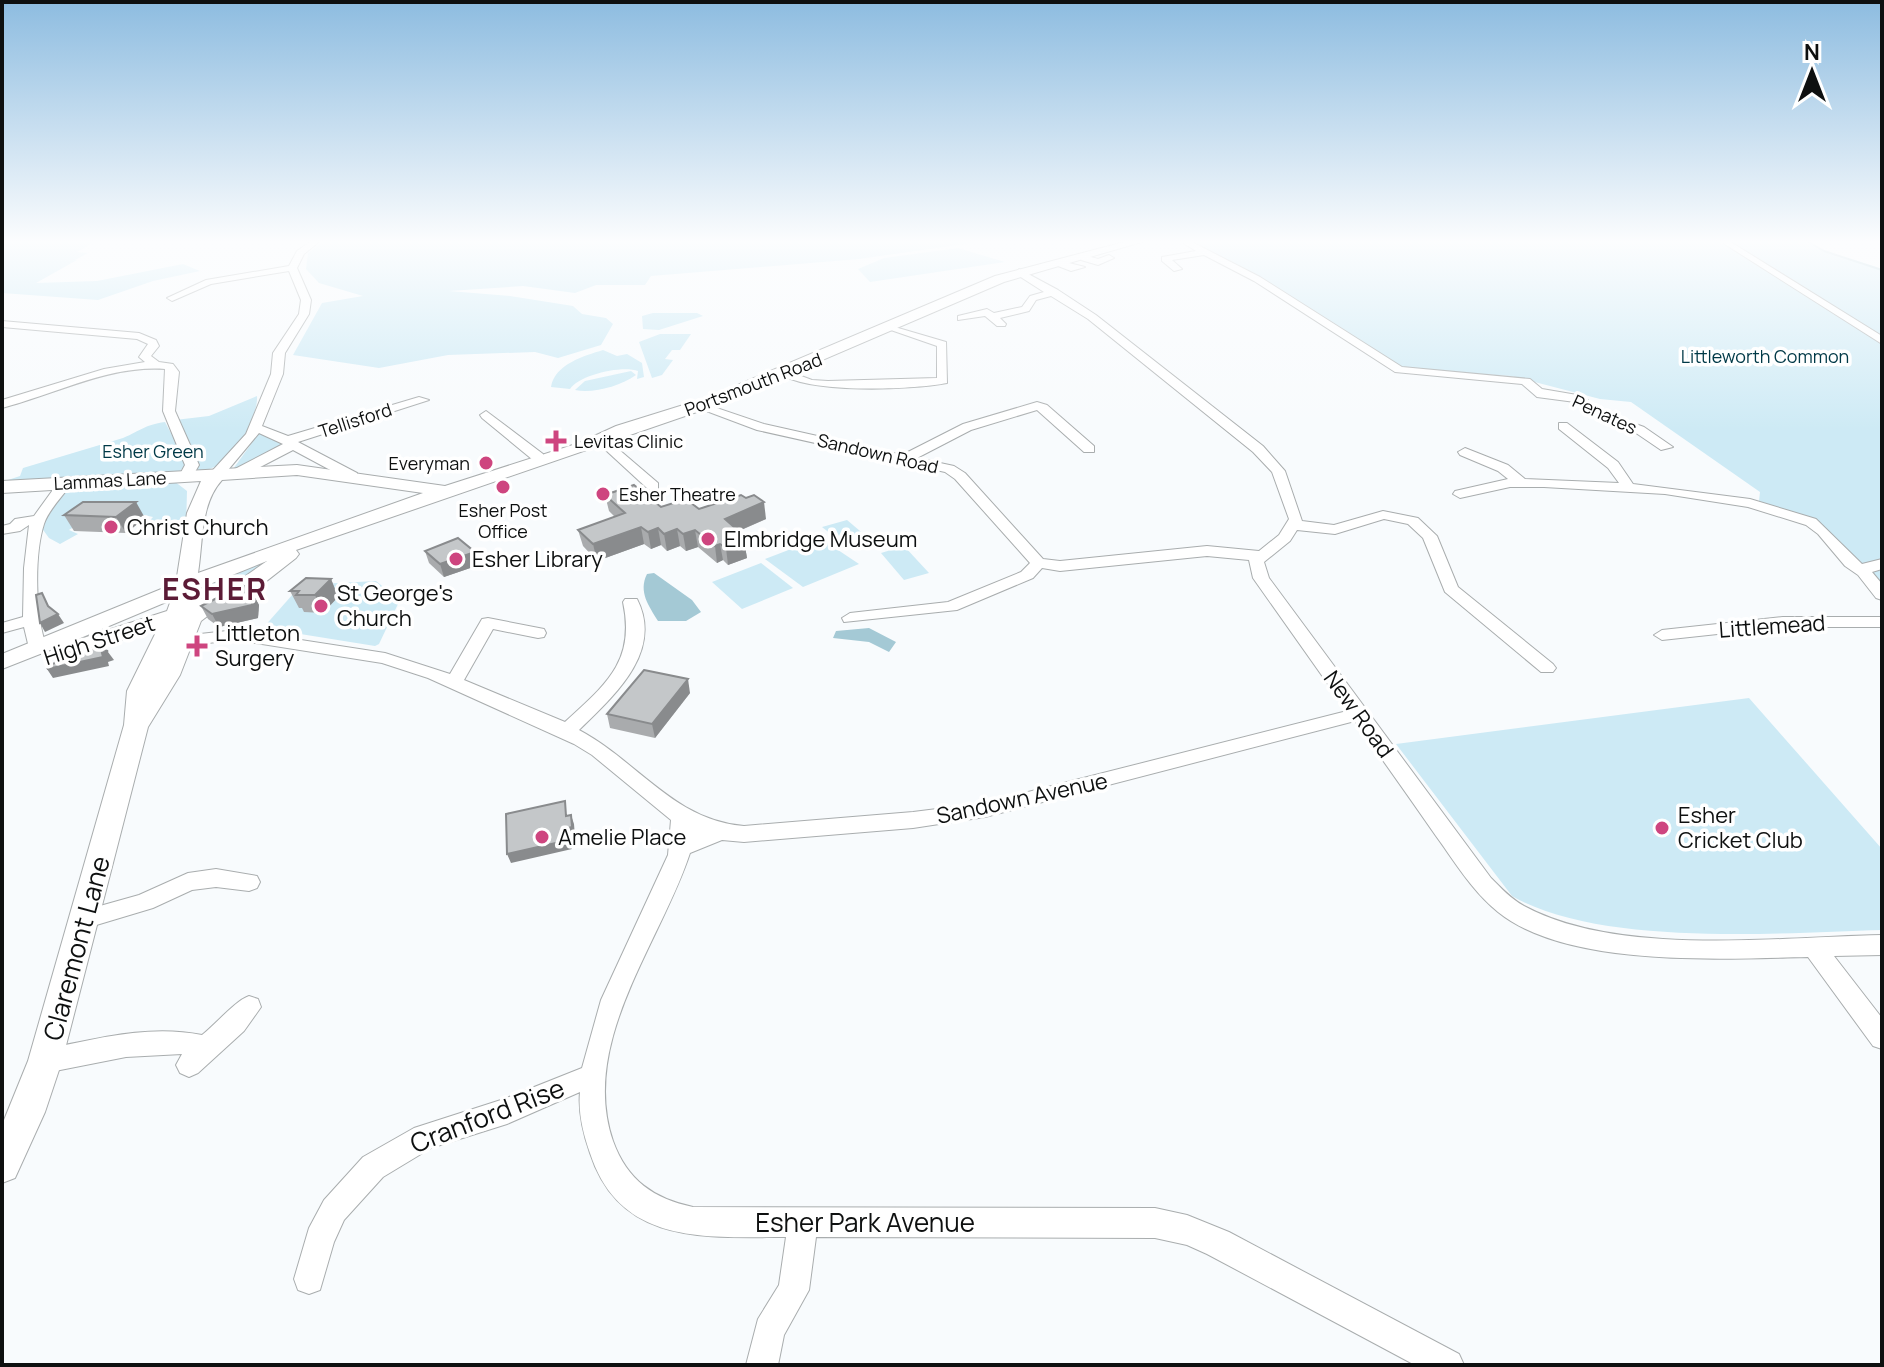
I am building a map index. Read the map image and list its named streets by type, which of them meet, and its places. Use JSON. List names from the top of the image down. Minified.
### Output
{"streets":{"main road":["Portsmouth Road","Lammas Lane","High Street","Claremont Lane"],"street":["Penates","Tellisford","Sandown Road","Littlemead","New Road","Sandown Avenue","Cranford Rise","Esher Park Avenue"]},"crossings":[["Portsmouth Road","Sandown Road"],["Portsmouth Road","High Street"],["High Street","Claremont Lane"],["New Road","Sandown Avenue"],["Sandown Avenue","Esher Park Avenue"],["Cranford Rise","Esher Park Avenue"]],"districts":["ESHER"],"parks":["Littleworth Common","Esher Green"],"places":{"health":["Levitas Clinic","Littleton Surgery"],"other":["Everyman","Esher Post Office","Esher Theatre","Christ Church","Elmbridge Museum","Esher Library","St George's Church","Esher Cricket Club","Amelie Place"]},"north":"top"}
